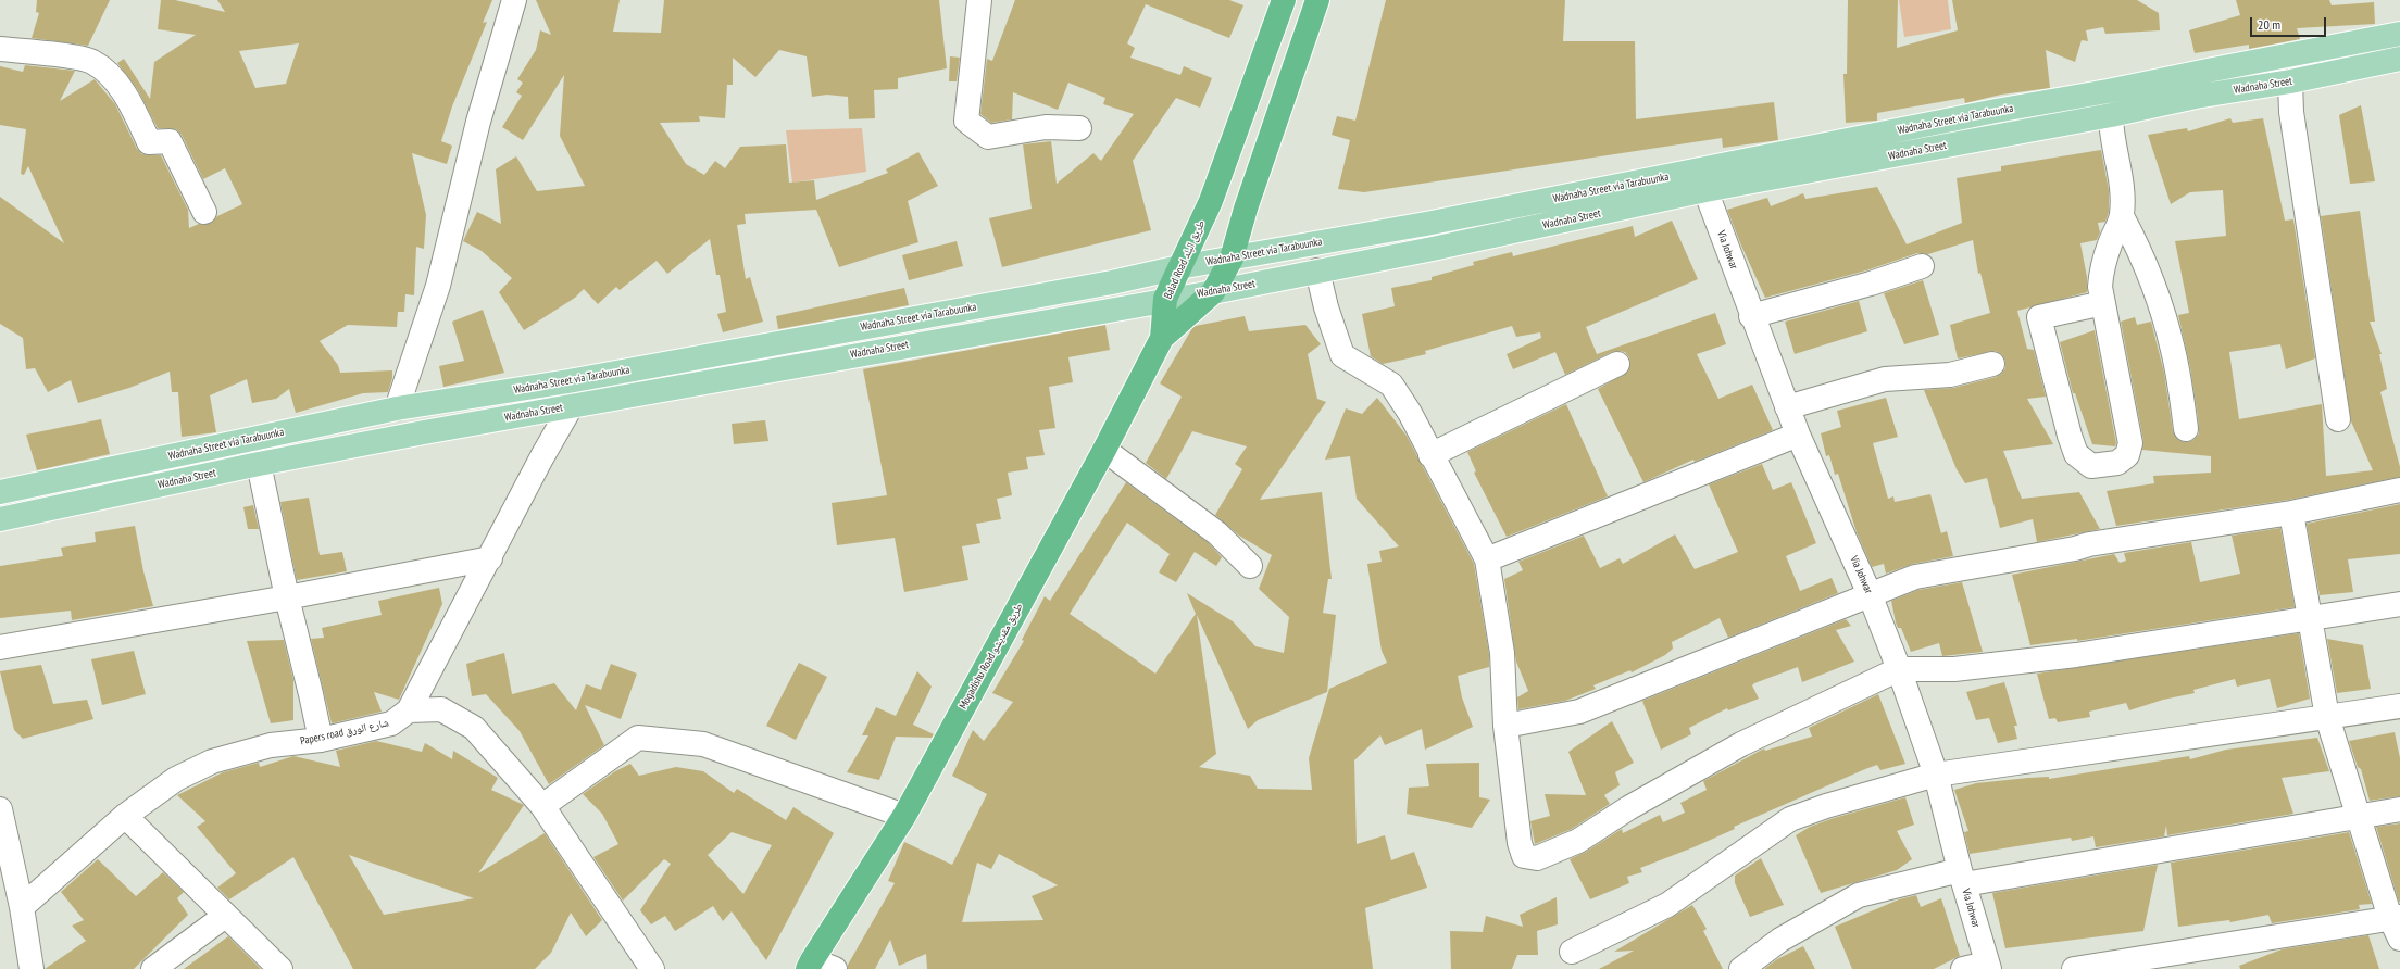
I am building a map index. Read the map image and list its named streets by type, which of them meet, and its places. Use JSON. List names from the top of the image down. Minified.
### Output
{"streets":{"highway":["Balad Road طريق البلد","Mogadishu Road طريق مقديشو"],"main road":["Wadnaha Street","Wadnaha Street via Tarabuunka"],"street":["Via Johwar","Papers road شارع الورق"]},"crossings":[["Wadnaha Street","Via Johwar"],["Wadnaha Street","Balad Road طريق البلد"],["Wadnaha Street via Tarabuunka","Balad Road طريق البلد"],["Balad Road طريق البلد","Mogadishu Road طريق مقديشو"]],"scale_bar":"20 m"}
